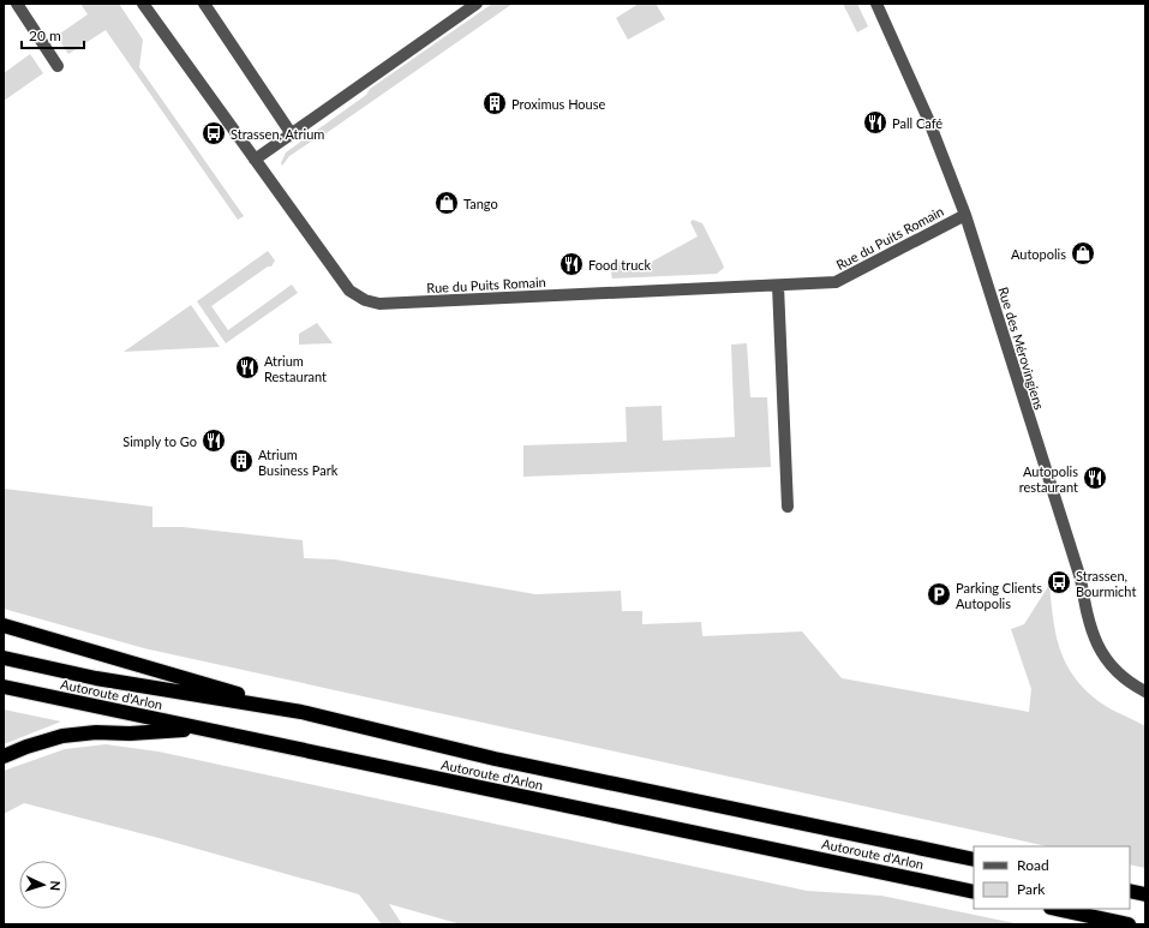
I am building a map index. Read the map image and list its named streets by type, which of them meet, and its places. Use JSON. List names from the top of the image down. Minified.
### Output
{"streets":{"highway":["Autoroute d'Arlon"],"street":["Rue du Puits Romain","Rue des Mérovingiens"]},"crossings":[["Rue du Puits Romain","Rue des Mérovingiens"]],"places":{"building":["Proximus House","Atrium Business Park"],"restaurant":["Pall Café","Food truck","Atrium Restaurant","Simply to Go","Autopolis restaurant"],"bus stop":["Strassen, Atrium","Strassen, Bourmicht"],"shop":["Tango","Autopolis"],"parking":["Parking Clients Autopolis"]},"legend":["Road","Park"],"scale_bar":"20 m","north":"right"}
